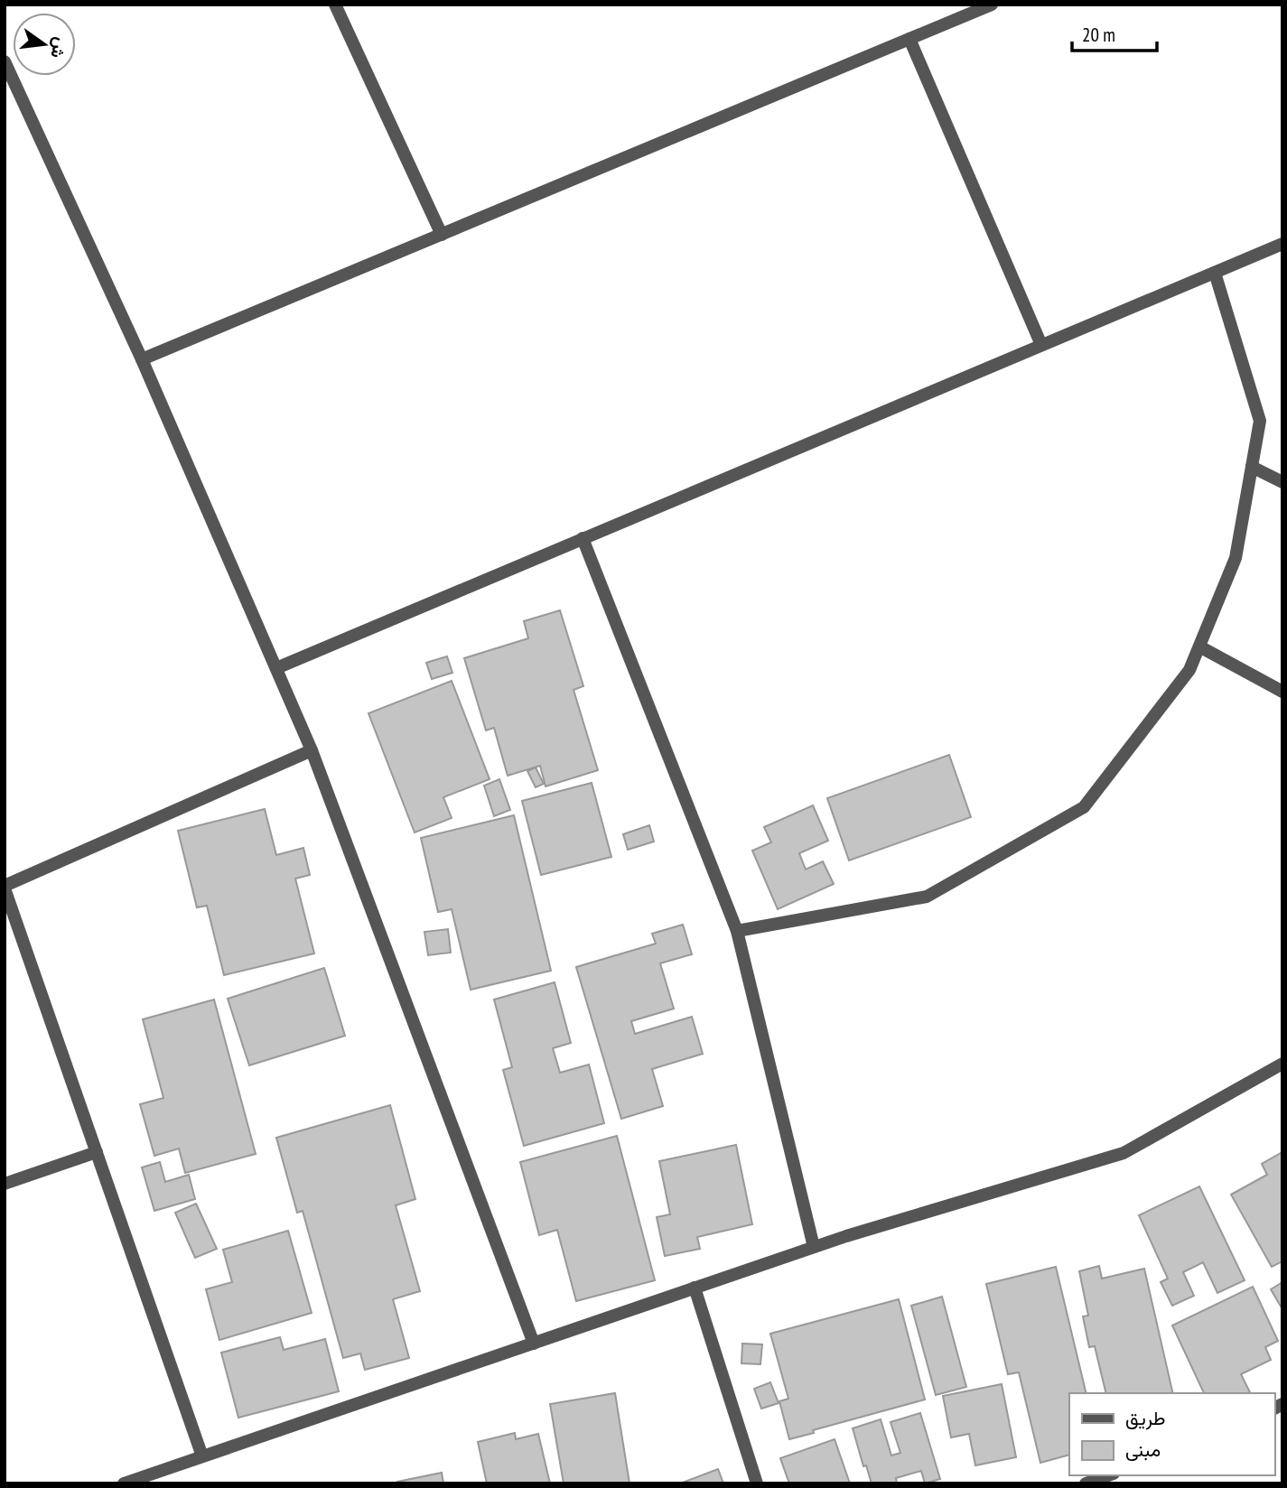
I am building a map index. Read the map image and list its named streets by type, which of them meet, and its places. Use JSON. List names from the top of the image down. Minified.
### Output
{"legend":["طريق","مبنى"],"scale_bar":"20 m","north":"right"}
